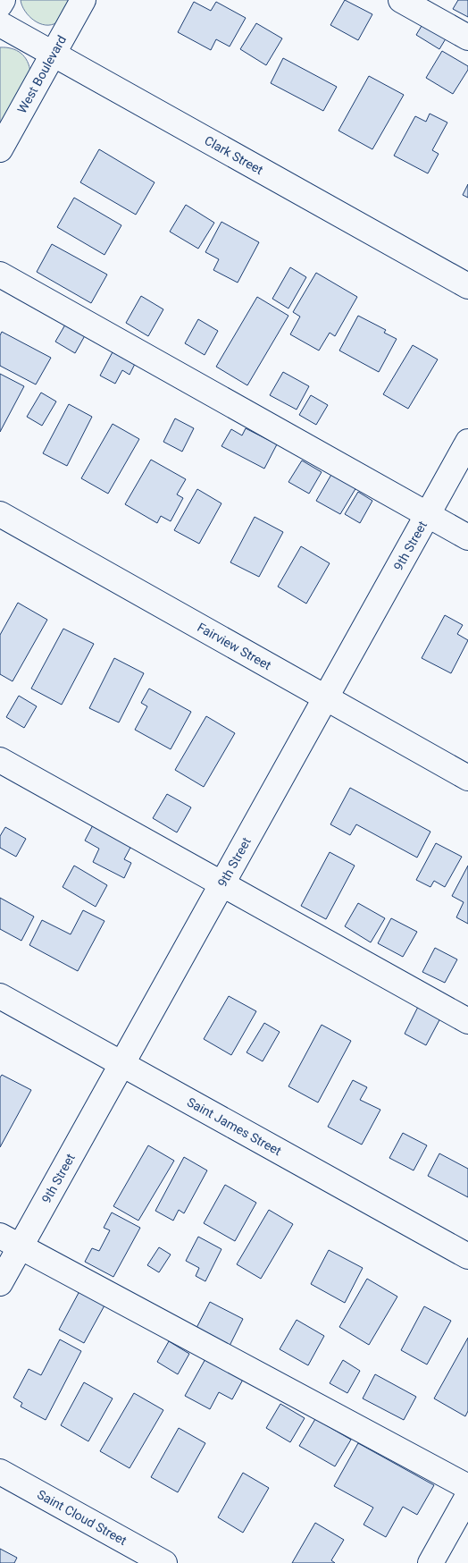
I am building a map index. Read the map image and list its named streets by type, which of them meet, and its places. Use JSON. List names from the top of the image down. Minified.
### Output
{"streets":{"main road":["West Boulevard","Clark Street","9th Street","Fairview Street","Saint James Street","Saint Cloud Street"]},"crossings":[["West Boulevard","Clark Street"],["9th Street","Fairview Street"],["9th Street","Saint James Street"]]}
